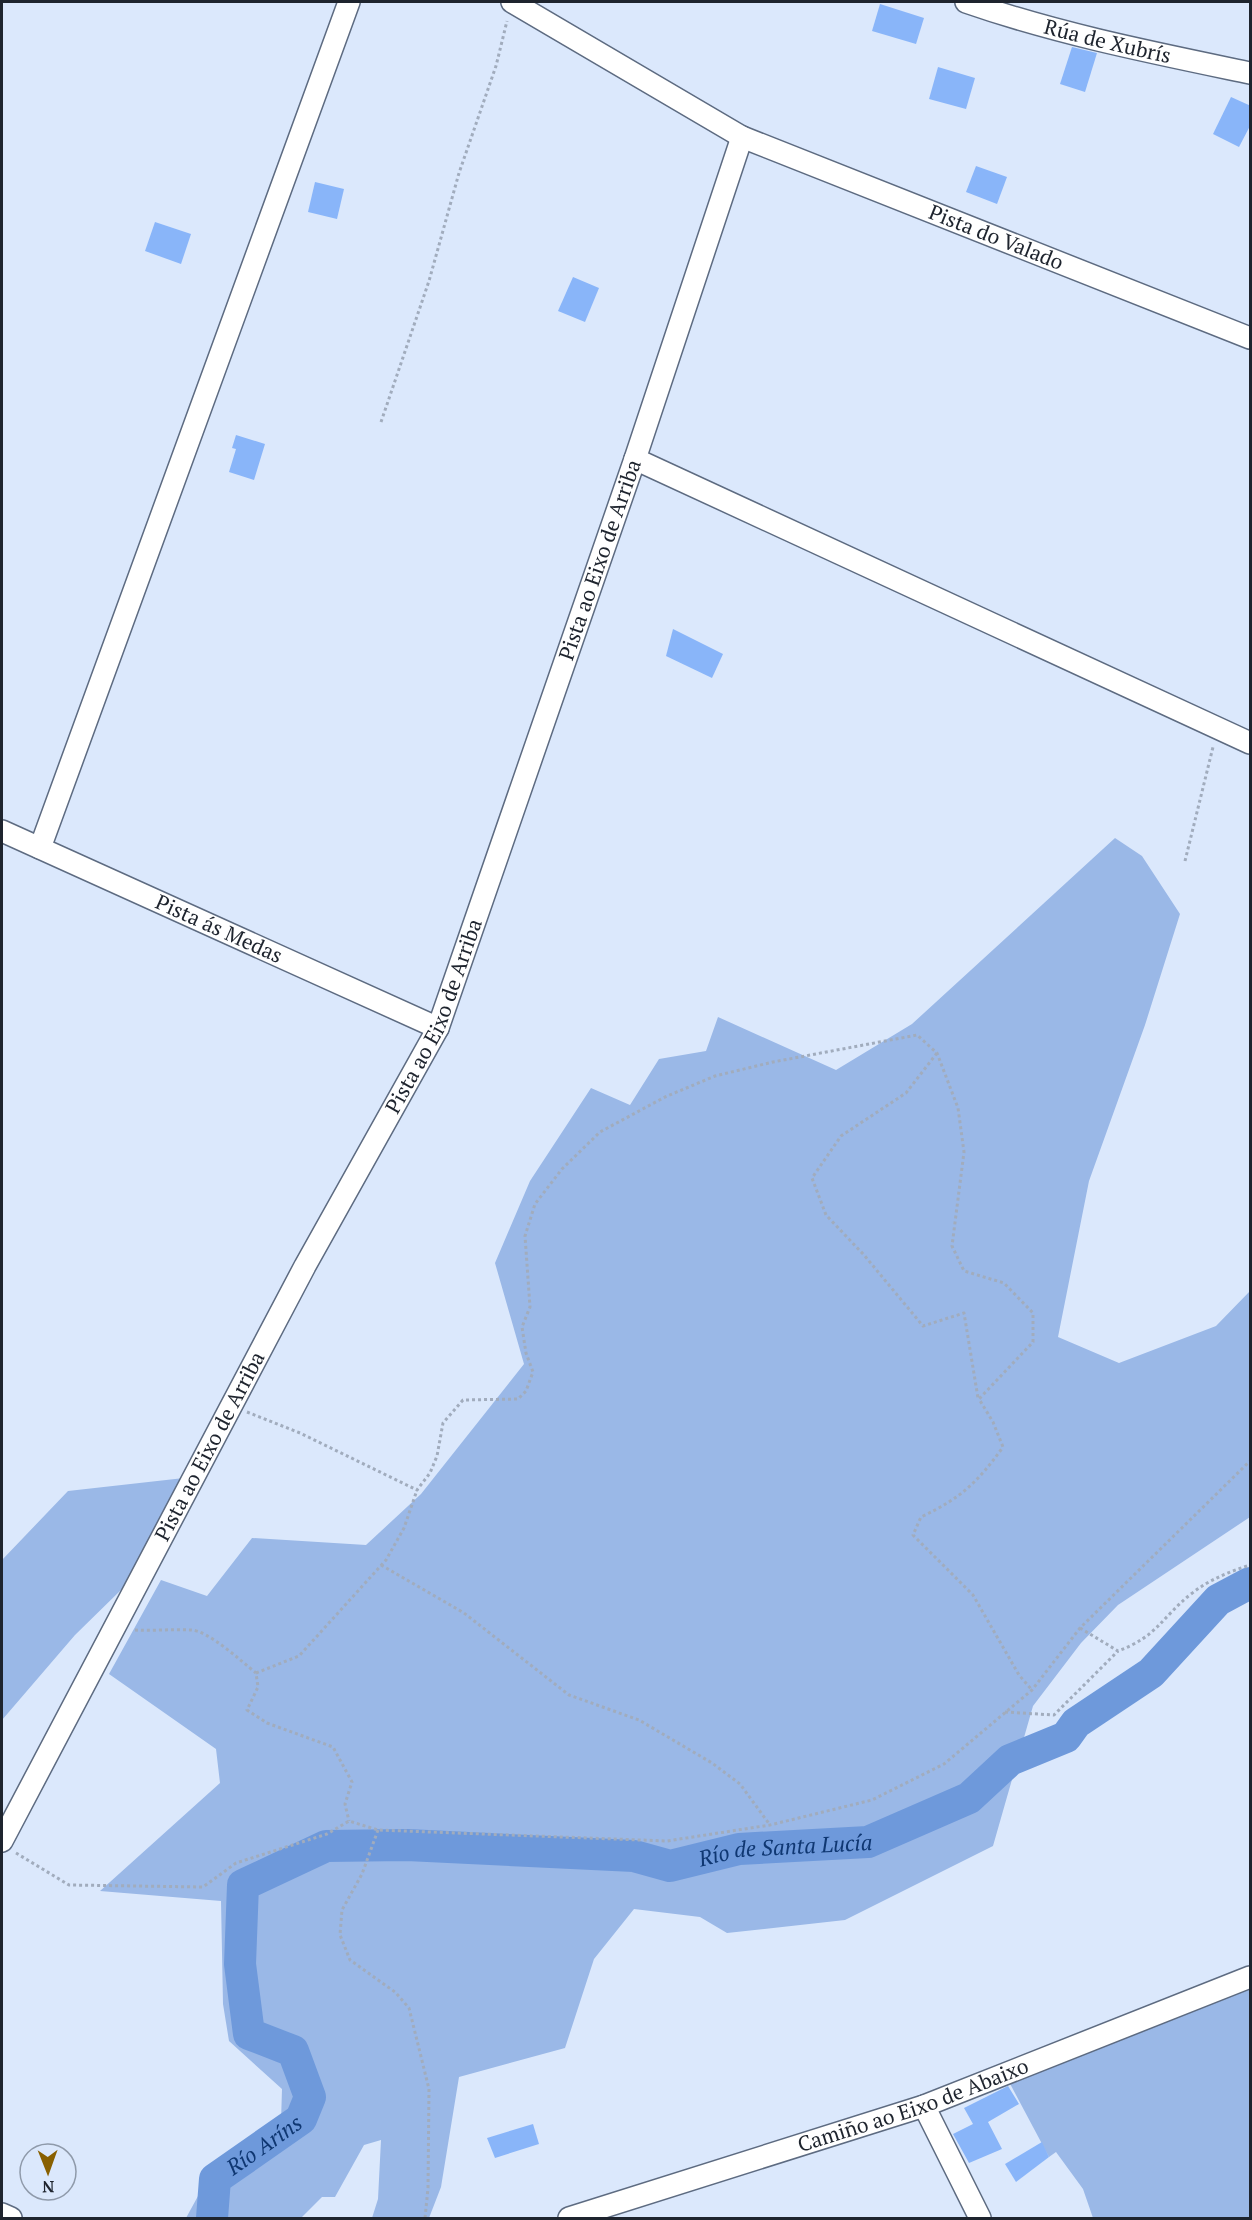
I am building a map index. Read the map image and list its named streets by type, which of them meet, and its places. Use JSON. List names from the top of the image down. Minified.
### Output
{"streets":{"street":["Rúa de Xubrís","Pista do Valado","Pista ao Eixo de Arriba","Pista ás Medas","Camiño ao Eixo de Abaixo"]},"crossings":[["Pista do Valado","Pista ao Eixo de Arriba"],["Pista ao Eixo de Arriba","Pista ás Medas"]],"water":["Río de Santa Lucía","Río Aríns"],"north":"bottom"}
